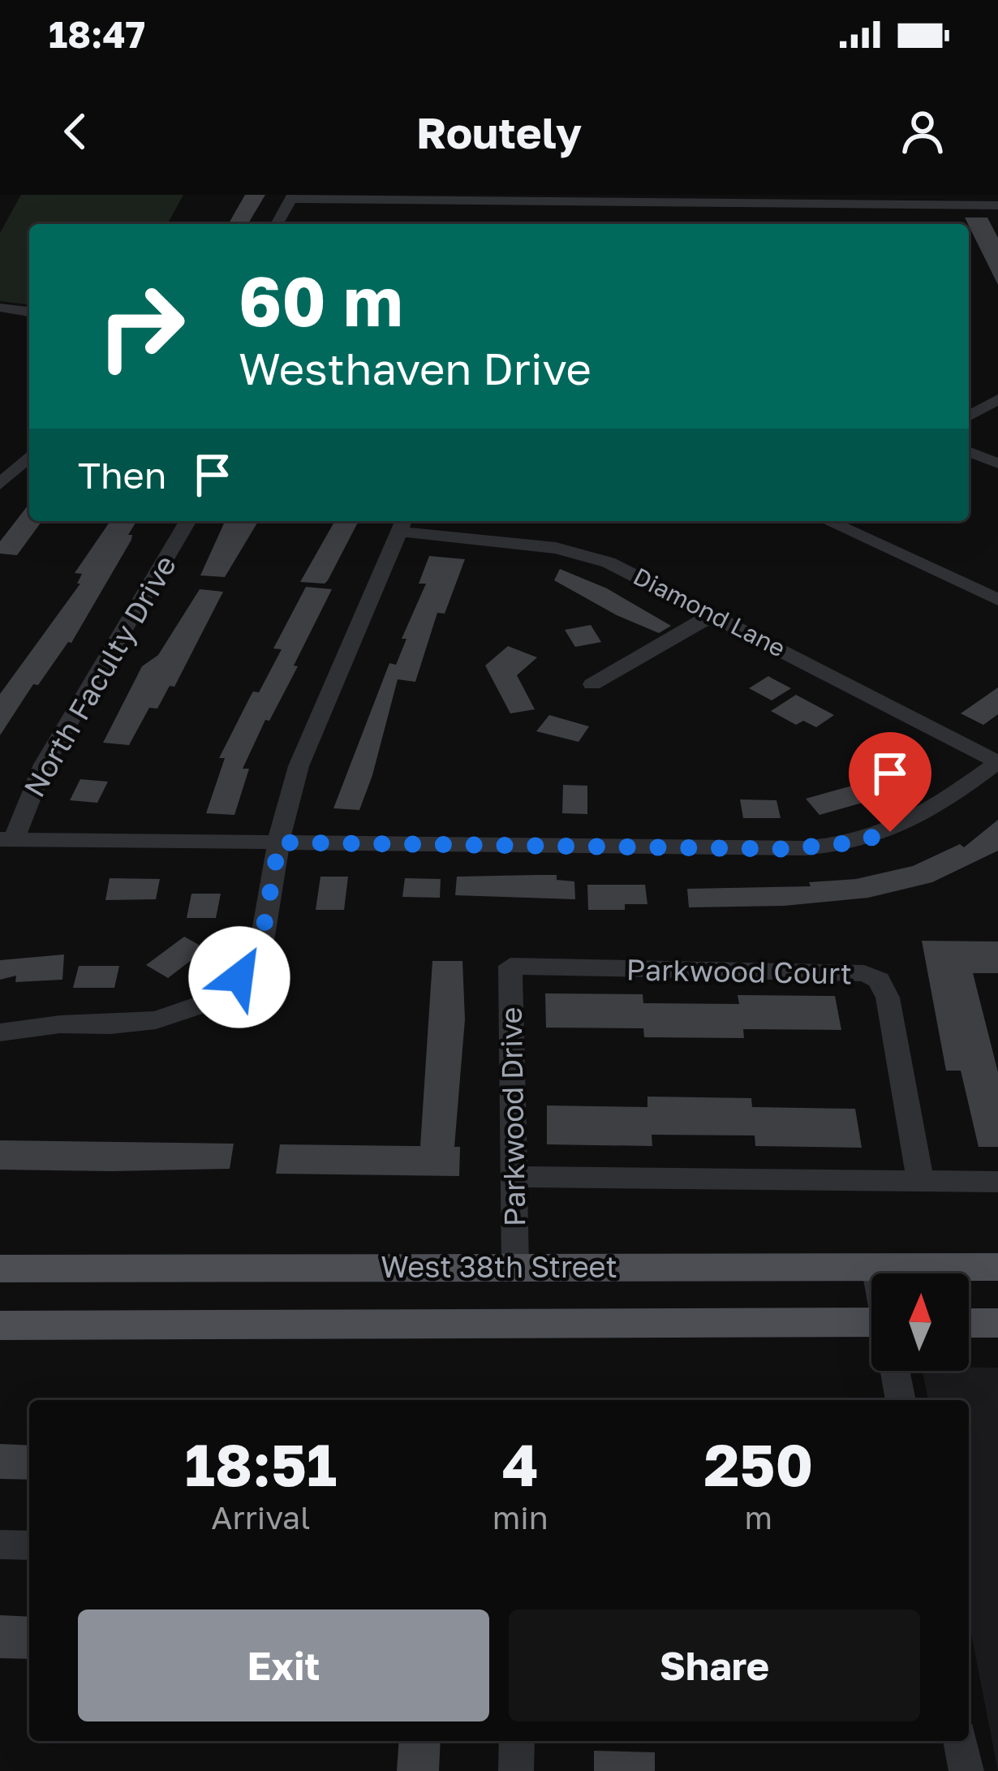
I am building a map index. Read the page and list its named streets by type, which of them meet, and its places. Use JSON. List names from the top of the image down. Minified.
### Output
{"streets":{"main road":["West 38th Street"],"street":["Diamond Lane","North Faculty Drive","Parkwood Court","Parkwood Drive"]},"crossings":[["Parkwood Court","Parkwood Drive"],["Parkwood Drive","West 38th Street"]],"north":"top","page":{"status":"18:47","header":"Routely","turn":["60 m","Westhaven Drive"],"then":"Then","eta":["18:51","Arrival","4","min","250","m"],"buttons":["Exit","Share"]}}
